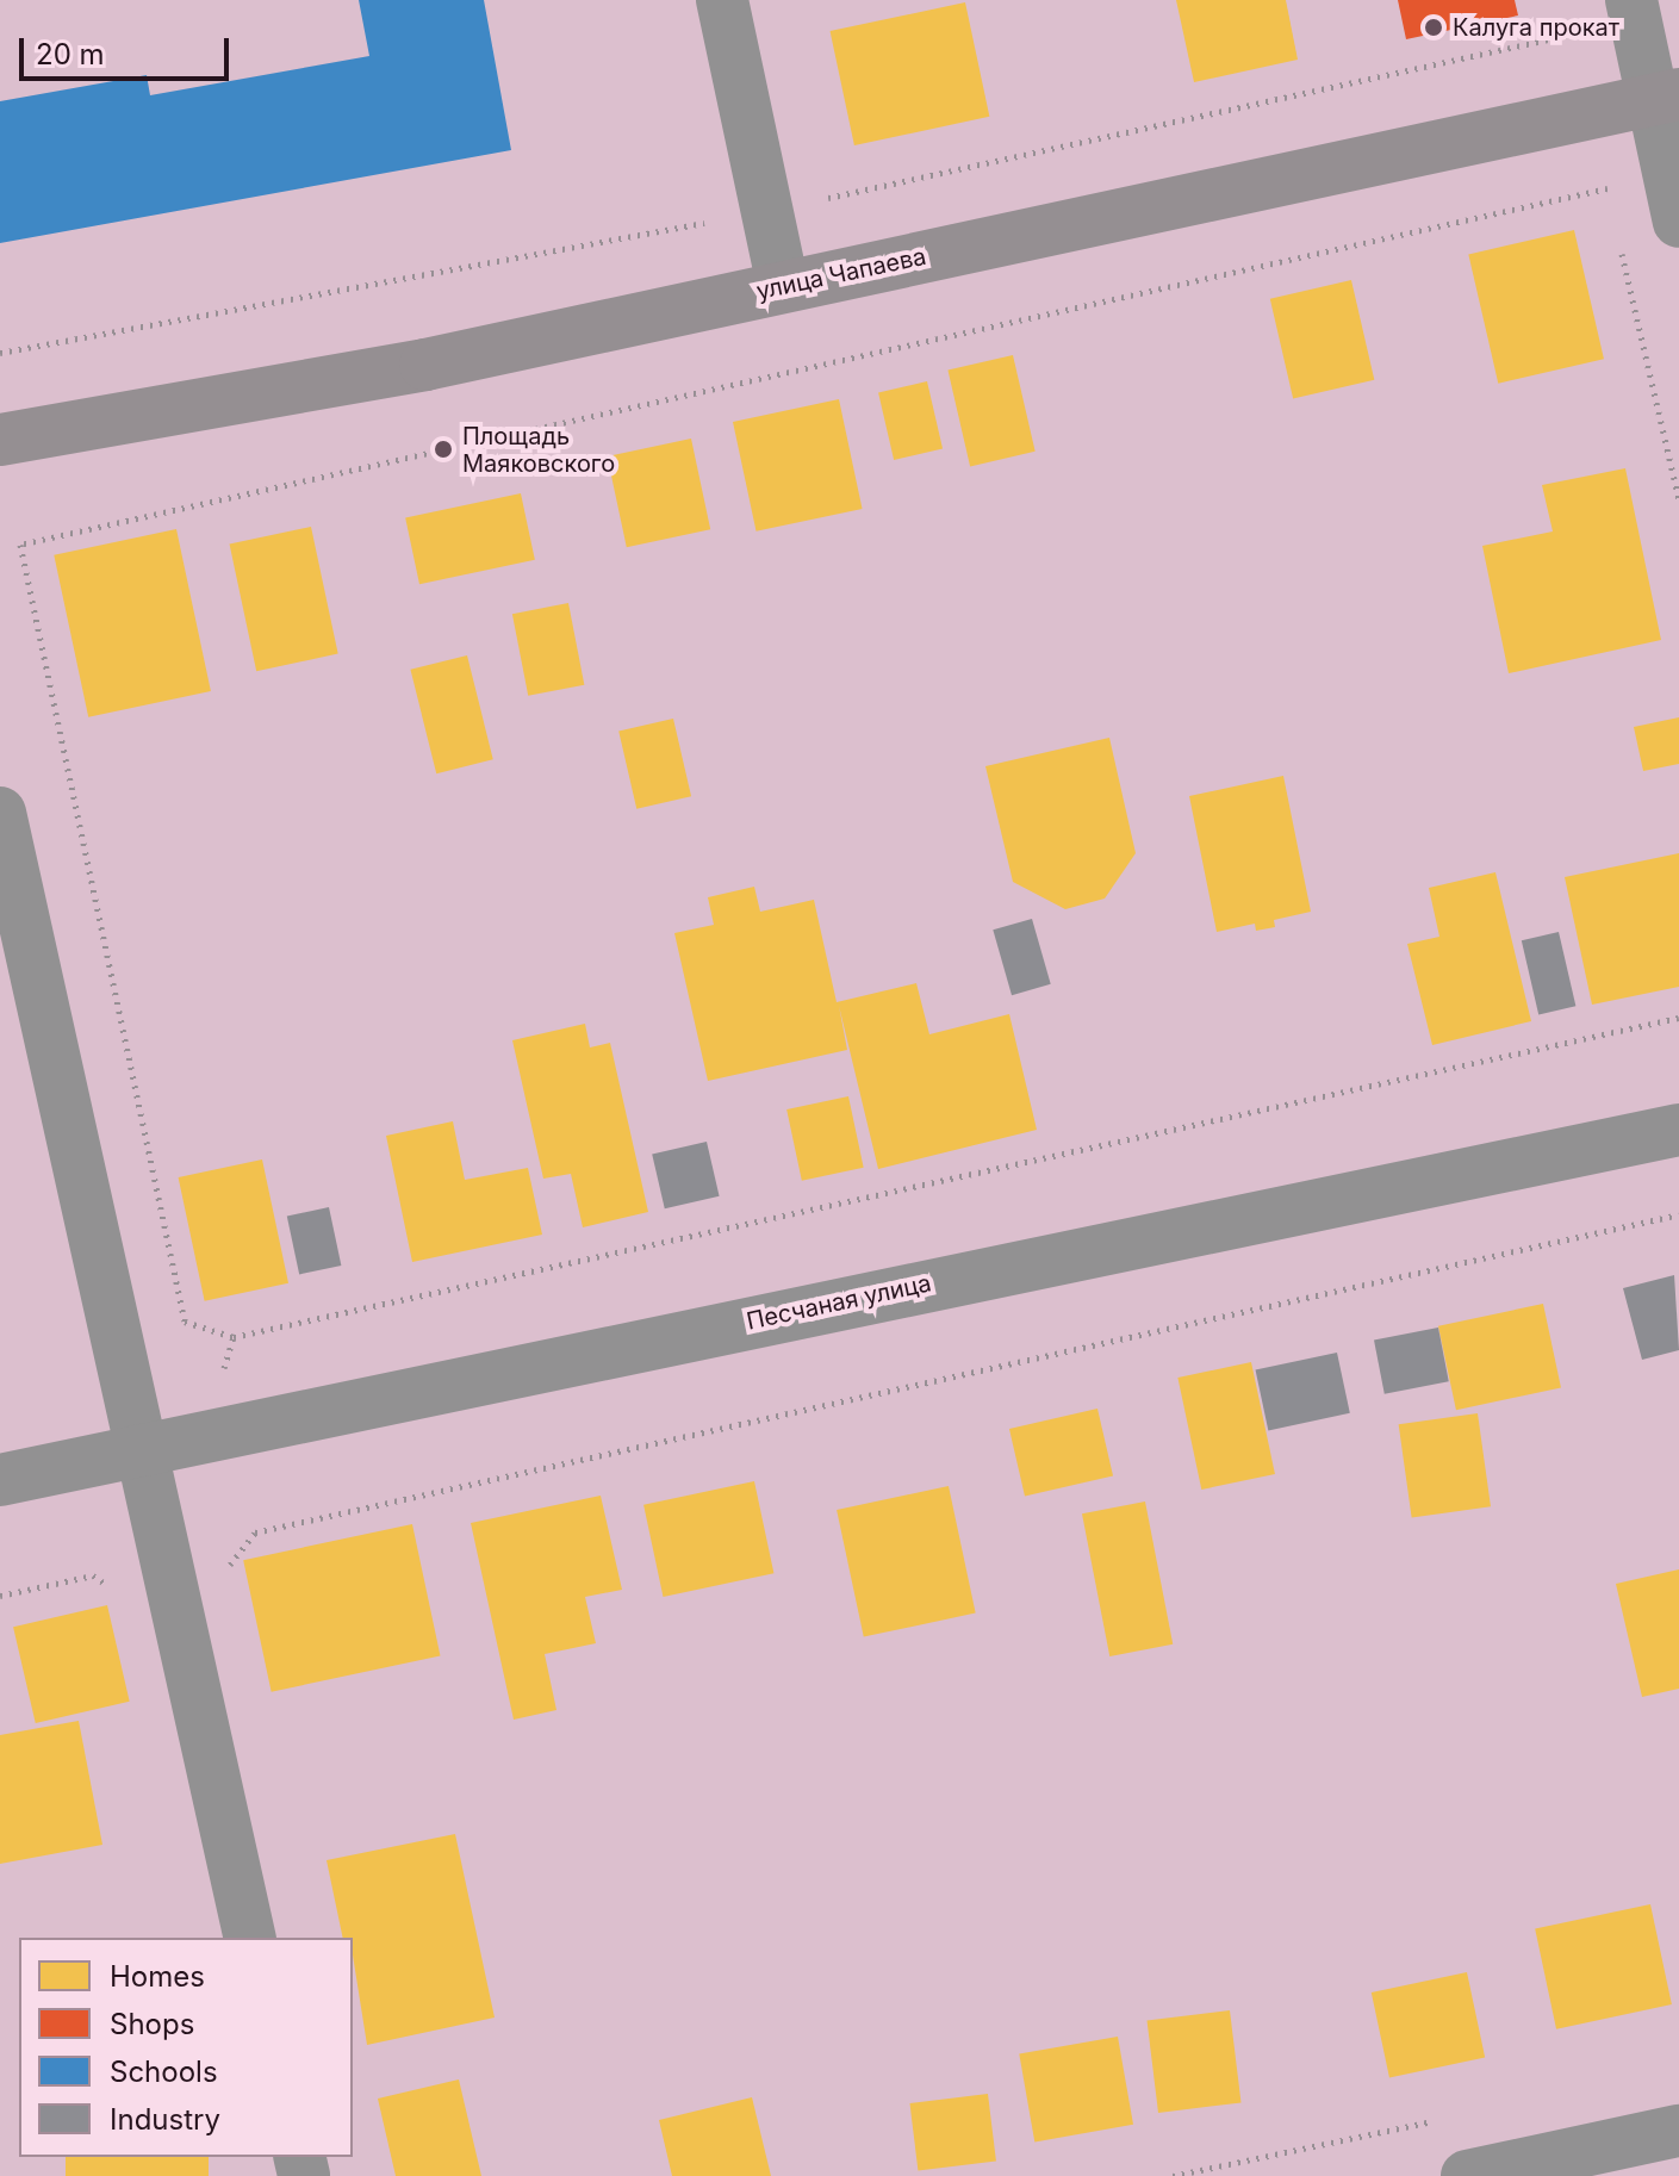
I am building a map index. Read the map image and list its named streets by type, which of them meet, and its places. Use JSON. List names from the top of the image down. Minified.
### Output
{"streets":{"main road":["улица Чапаева"],"street":["Песчаная улица"]},"places":["Калуга прокат","Площадь Маяковского"],"legend":["Homes","Shops","Schools","Industry"],"scale_bar":"20 m"}
